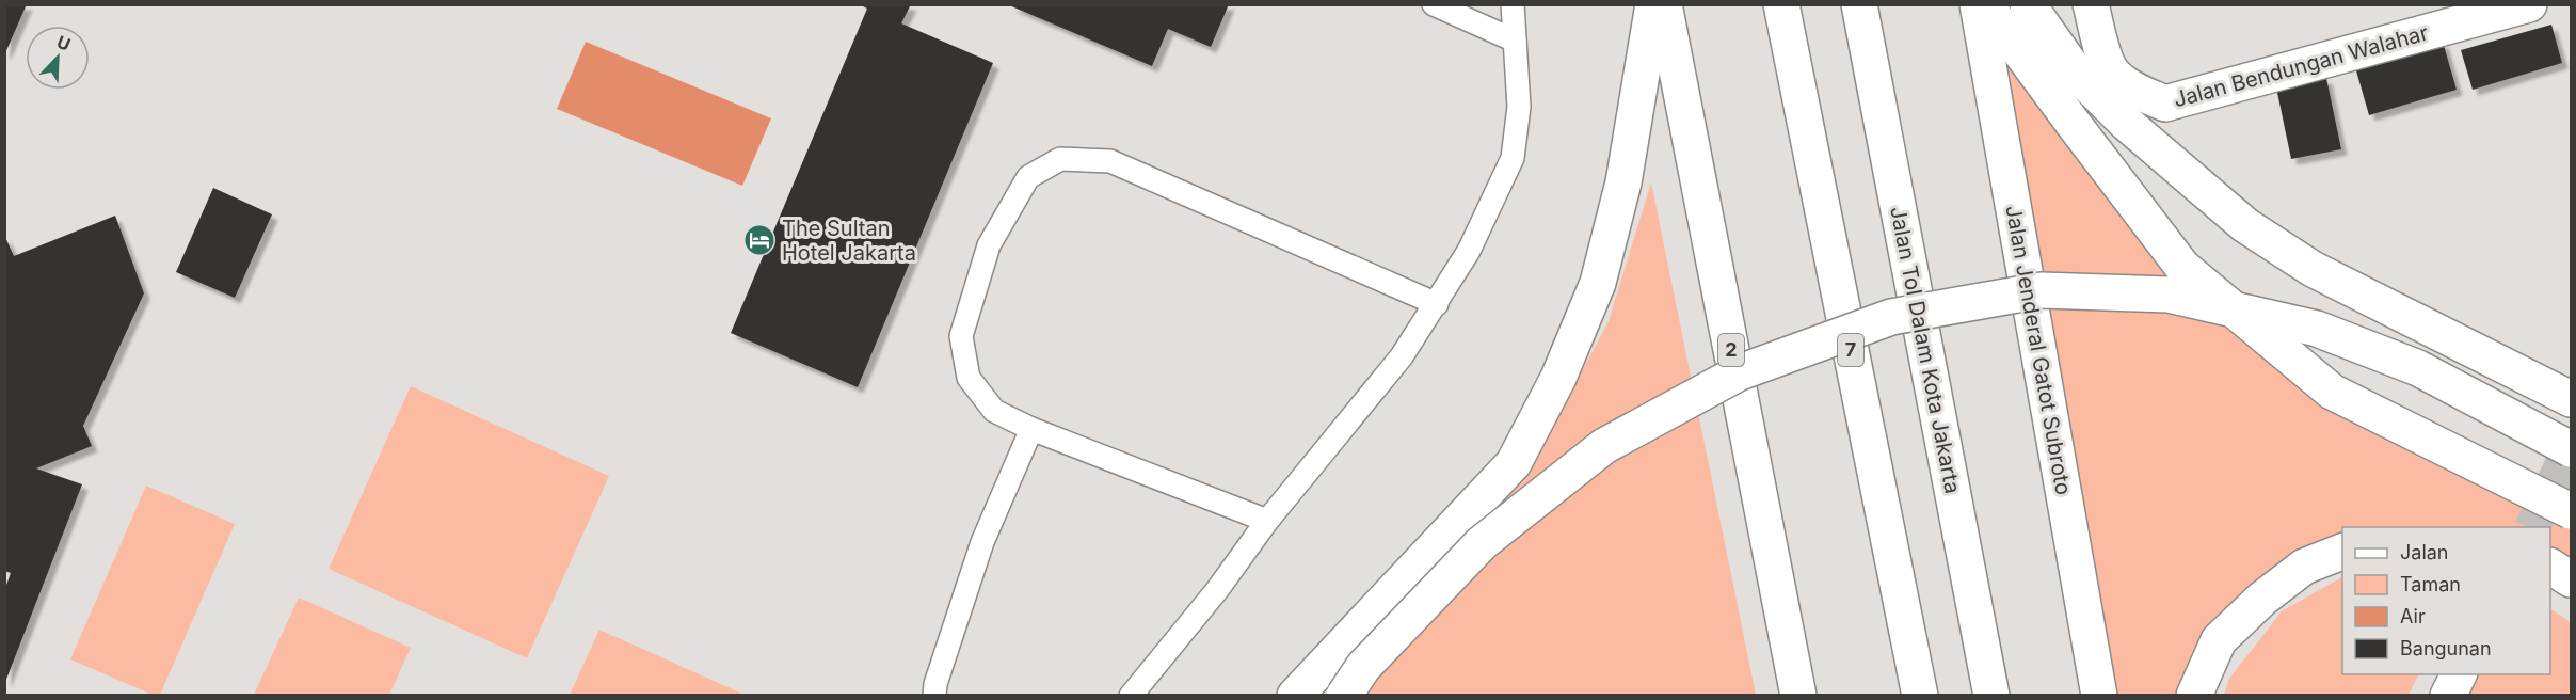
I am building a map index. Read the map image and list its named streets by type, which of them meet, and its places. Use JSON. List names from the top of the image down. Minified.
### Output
{"streets":{"main road":["Jalan Bendungan Walahar","2","7","Jalan Tol Dalam Kota Jakarta","Jalan Jenderal Gatot Subroto"]},"places":{"hotel":["The Sultan Hotel Jakarta"]},"legend":["Jalan","Taman","Air","Bangunan"],"north":"top right"}
